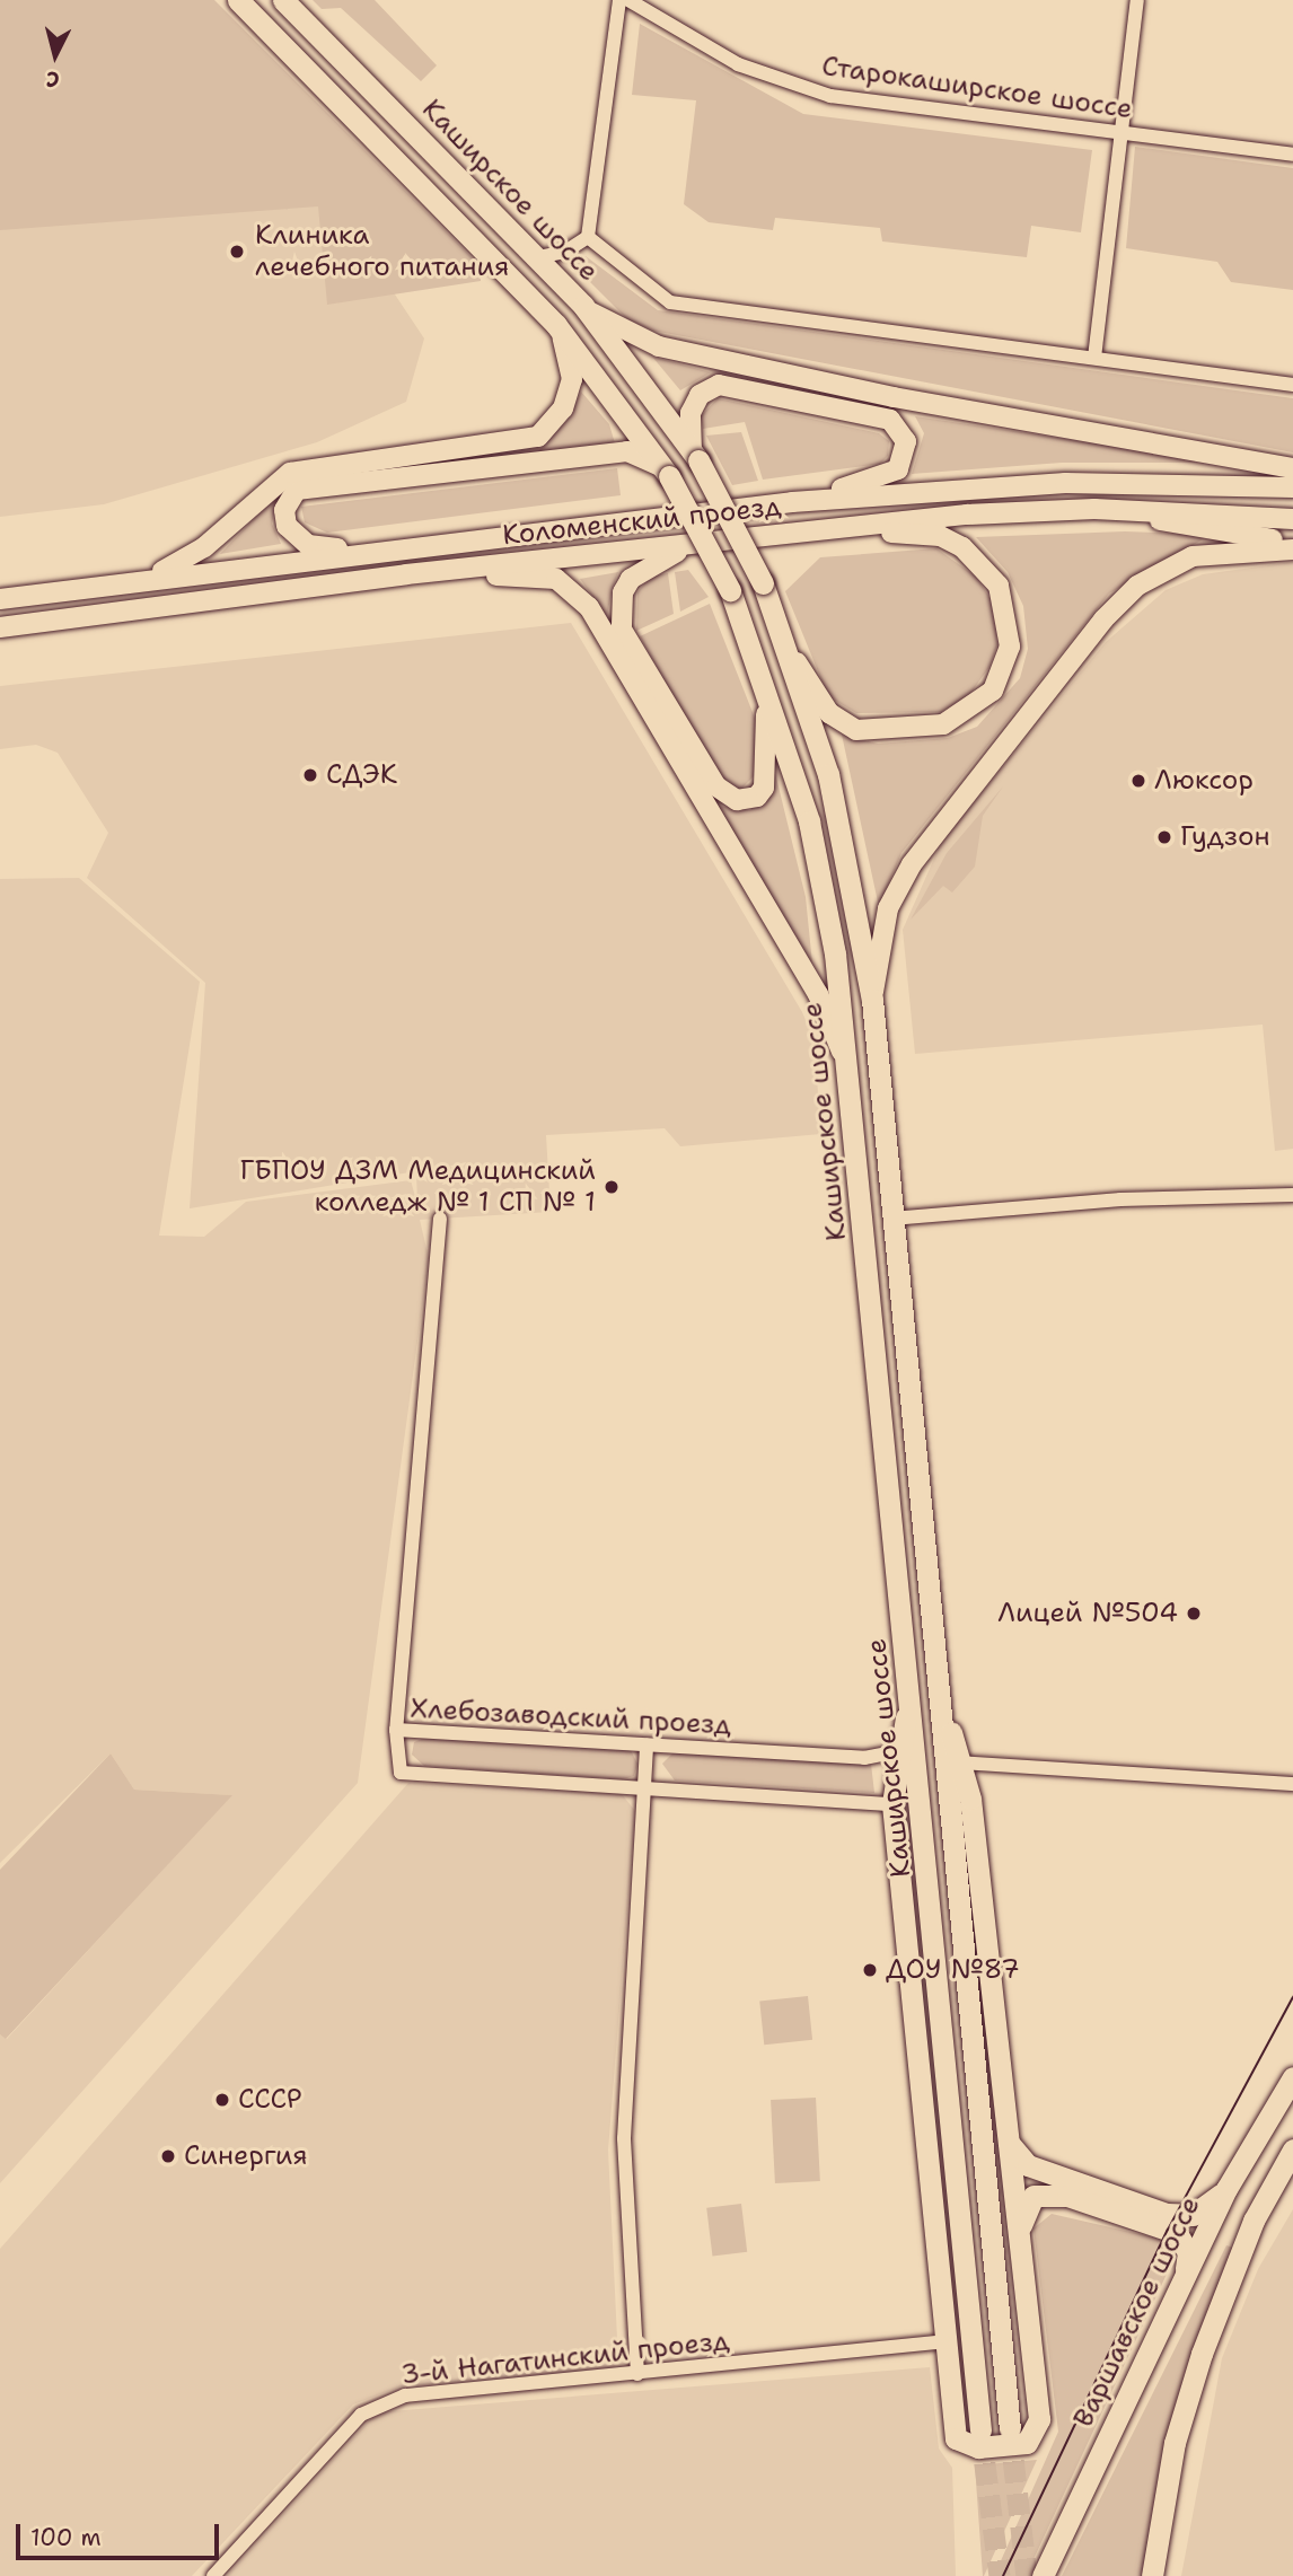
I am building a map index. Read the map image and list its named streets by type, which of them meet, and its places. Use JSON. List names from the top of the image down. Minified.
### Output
{"streets":{"main road":["Каширское шоссе","Коломенский проезд","Варшавское шоссе"],"street":["Старокаширское шоссе","Хлебозаводский проезд","3-й Нагатинский проезд"]},"places":["Клиника лечебного питания","СДЭК","Люксор","Гудзон","ГБПОУ ДЗМ Медицинский колледж № 1 СП № 1","Лицей №504","ДОУ №87","СССР","Синергия"],"scale_bar":"100 m","north":"bottom"}
